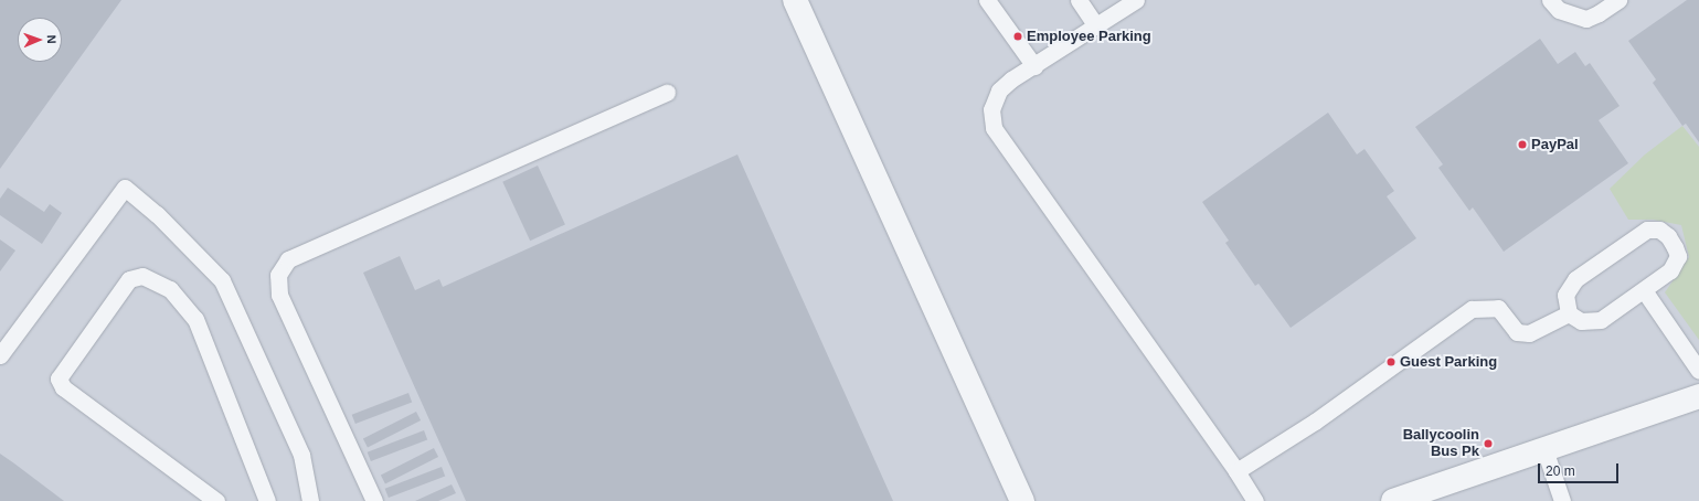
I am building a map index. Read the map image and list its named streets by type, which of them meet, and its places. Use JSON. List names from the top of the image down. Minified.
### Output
{"places":["Employee Parking","PayPal","Guest Parking","Ballycoolin Bus Pk"],"scale_bar":"20 m","north":"right"}
